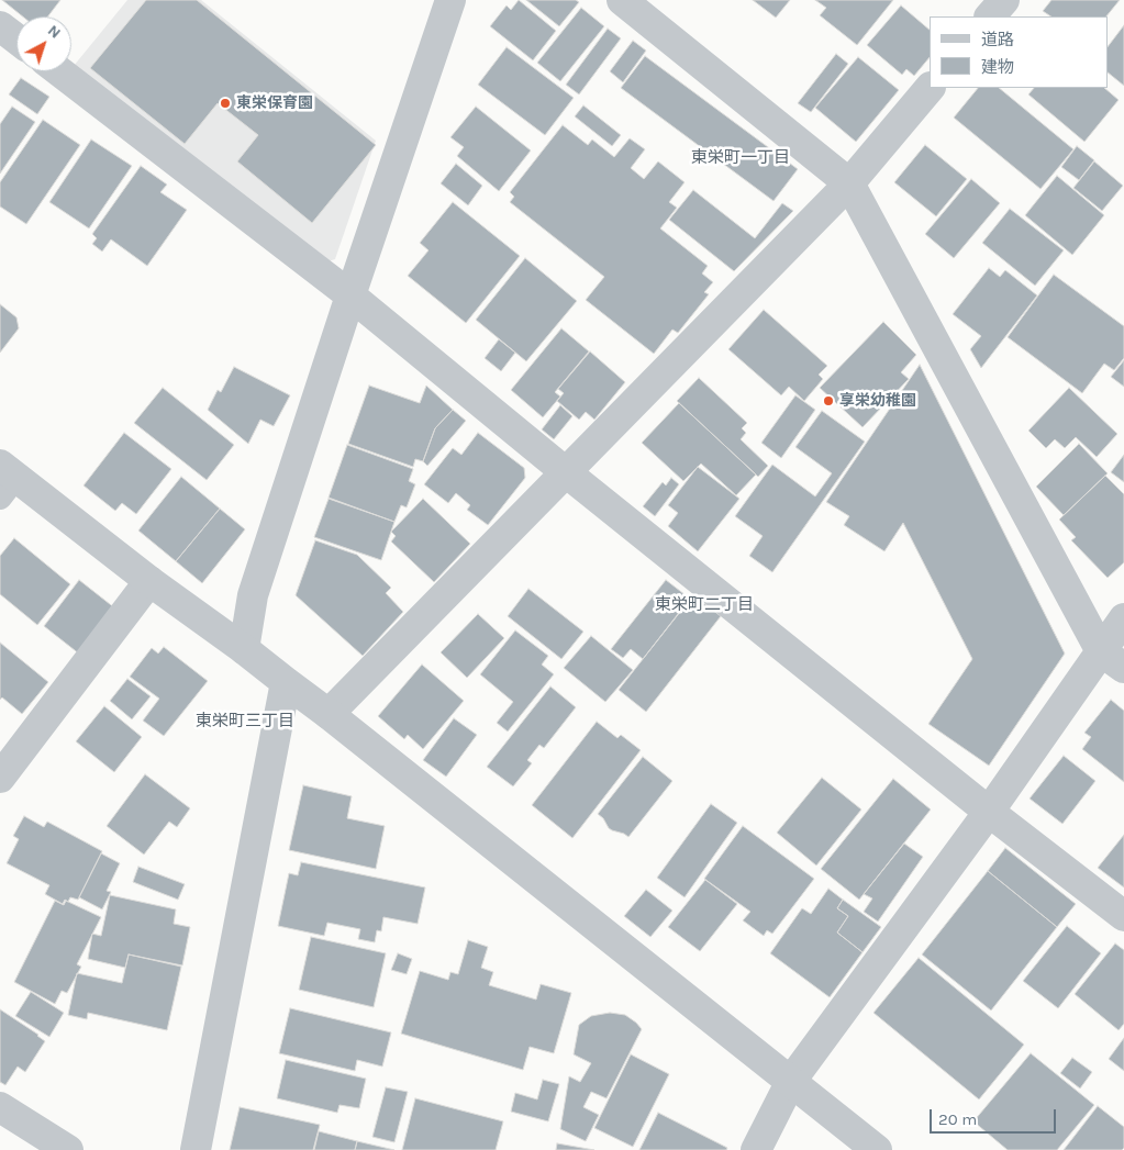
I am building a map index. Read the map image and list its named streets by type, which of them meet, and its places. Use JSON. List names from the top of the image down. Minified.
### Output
{"districts":["東栄町一丁目","東栄町二丁目","東栄町三丁目"],"places":["東栄保育園","享栄幼稚園"],"legend":["道路","建物"],"scale_bar":"20 m","north":"top right"}
